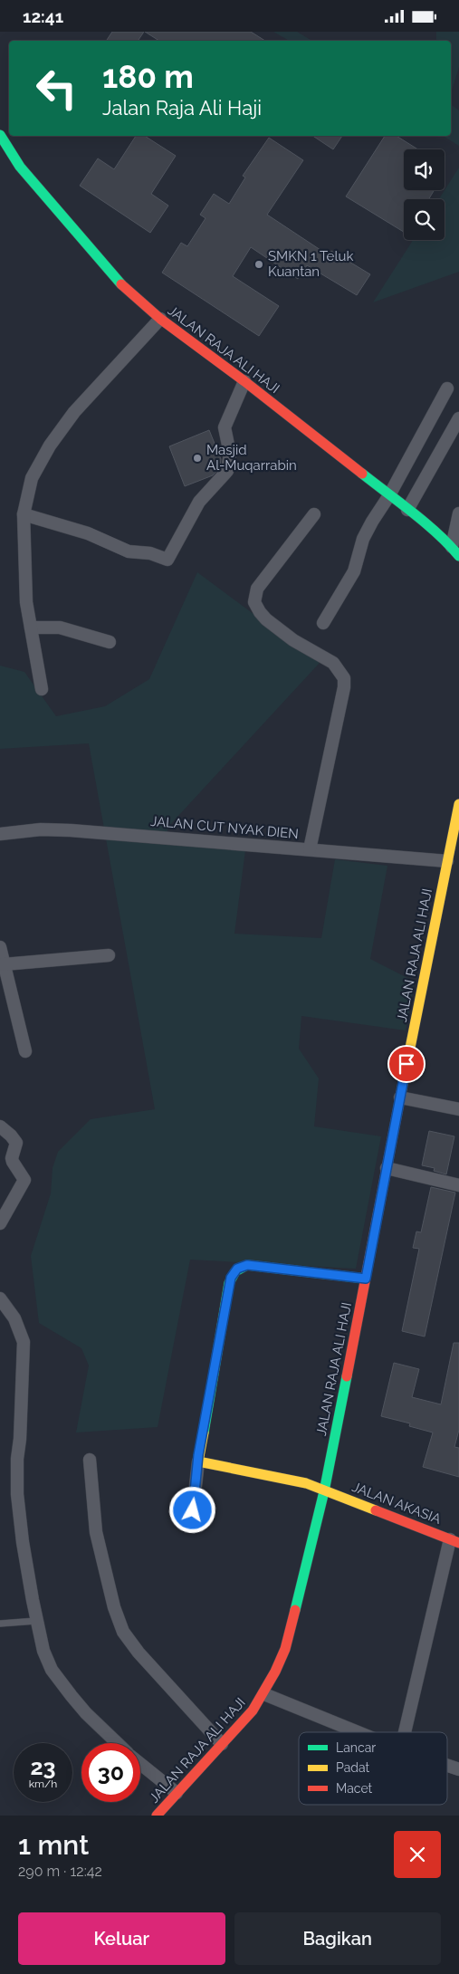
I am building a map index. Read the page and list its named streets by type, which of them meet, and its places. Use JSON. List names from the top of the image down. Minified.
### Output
{"streets":{"street":["JALAN RAJA ALI HAJI","JALAN CUT NYAK DIEN","JALAN AKASIA"]},"crossings":[["JALAN RAJA ALI HAJI","JALAN CUT NYAK DIEN"],["JALAN RAJA ALI HAJI","JALAN AKASIA"]],"places":["SMKN 1 Teluk Kuantan","Masjid Al-Muqarrabin"],"legend":["Lancar","Padat","Macet"],"page":{"status":"12:41","turn":["180 m","Jalan Raja Ali Haji"],"speed":"23 km/h","limit":"30","heading":["1 mnt","290 m · 12:42"],"buttons":["Keluar","Bagikan"]}}
